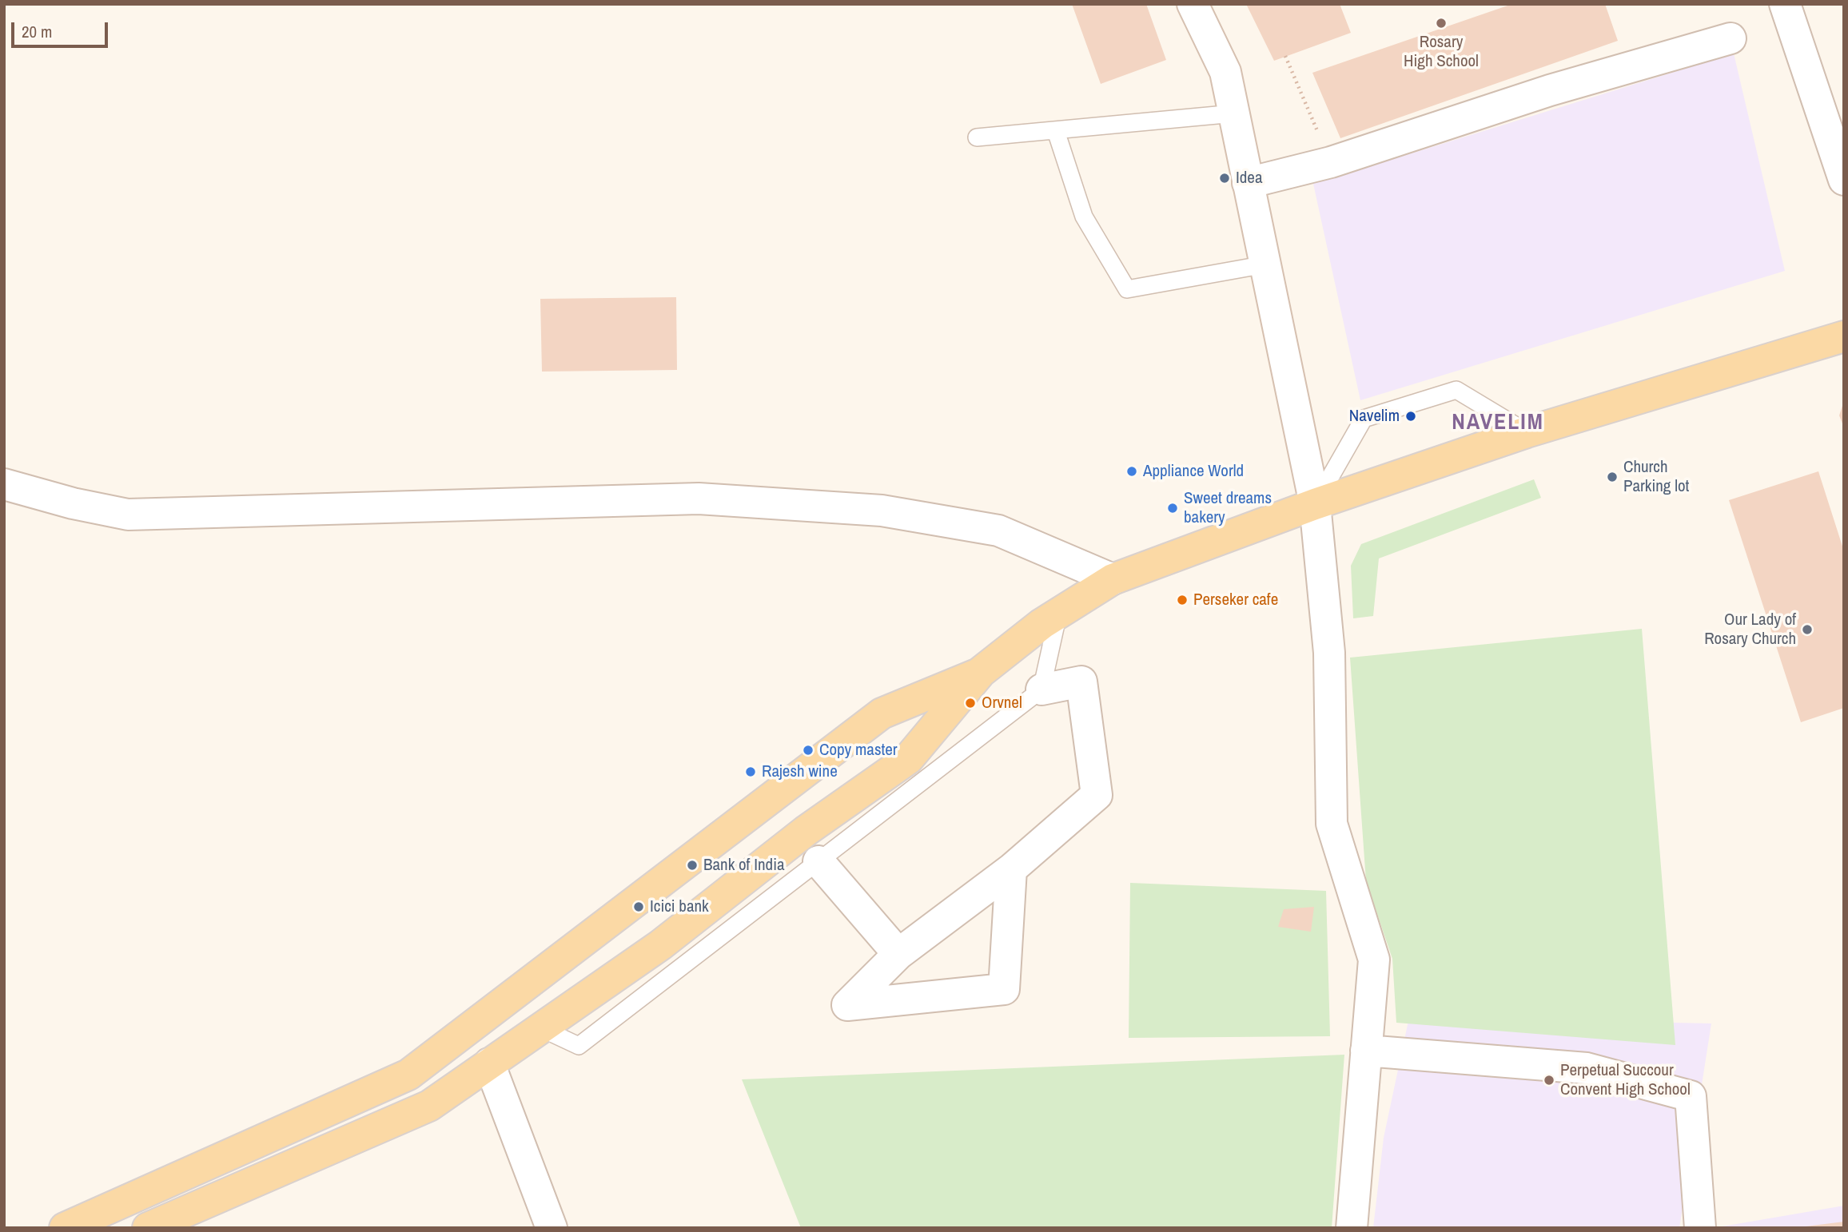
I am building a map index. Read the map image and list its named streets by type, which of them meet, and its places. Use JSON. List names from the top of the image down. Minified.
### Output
{"districts":["NAVELIM"],"places":["Rosary High School","Idea","Navelim","Appliance World","Church Parking lot","Sweet dreams bakery","Perseker cafe","Our Lady of Rosary Church","Orvnel","Copy master","Rajesh wine","Bank of India","Icici bank","Perpetual Succour Convent High School"],"scale_bar":"20 m"}
